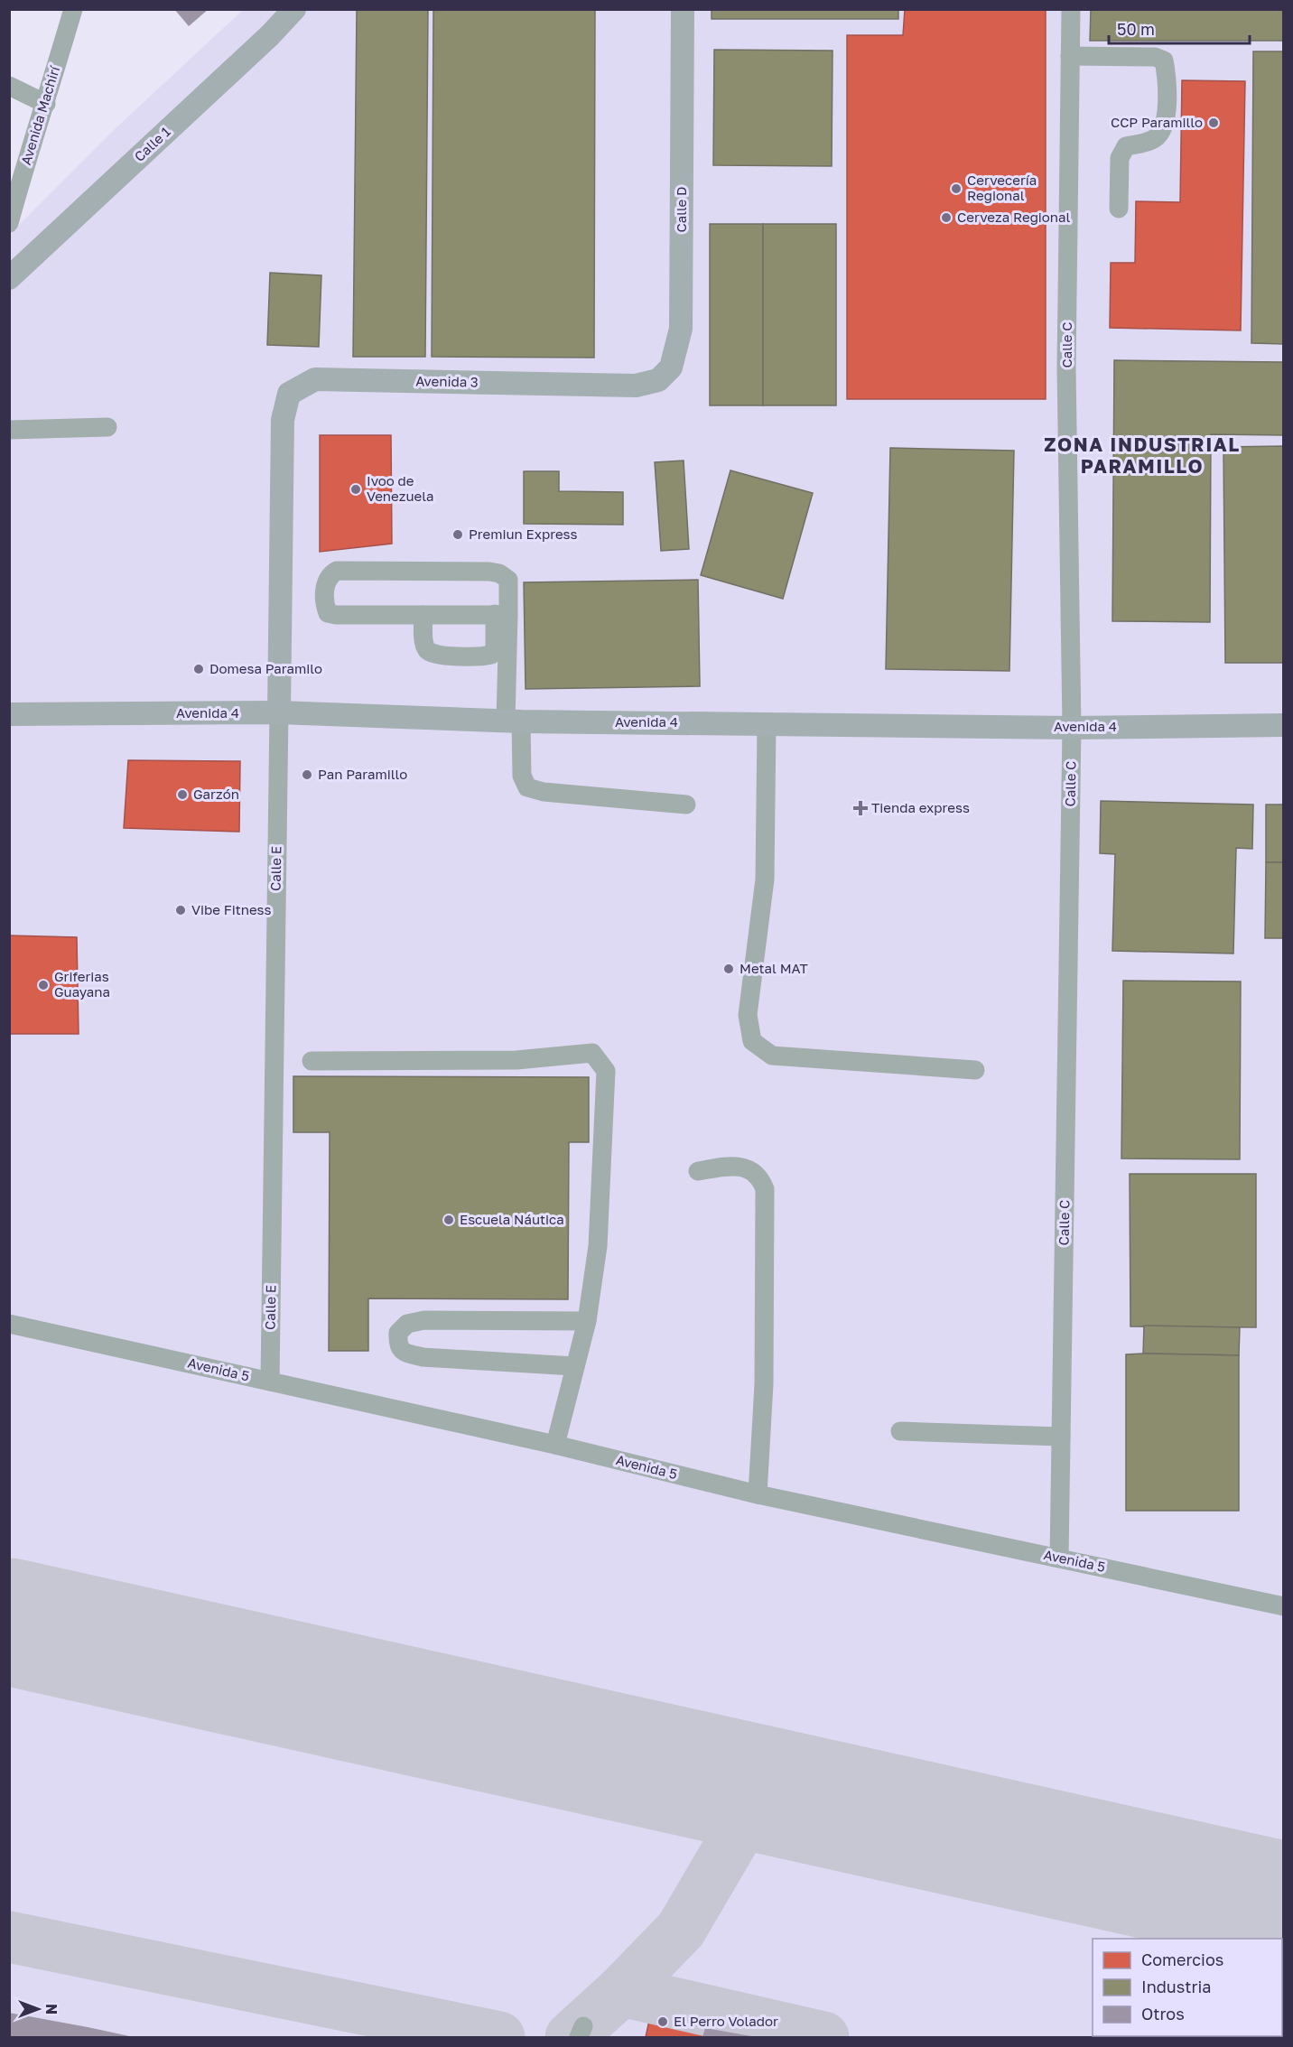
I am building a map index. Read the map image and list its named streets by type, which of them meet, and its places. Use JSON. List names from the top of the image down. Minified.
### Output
{"streets":{"main road":["Calle 1","Calle D","Avenida 3","Avenida 4","Calle E"],"street":["Avenida Machirí","Calle C","Avenida 5"]},"crossings":[["Calle D","Avenida 3"],["Calle C","Avenida 4"],["Calle C","Avenida 5"],["Avenida 3","Calle E"],["Avenida 4","Calle E"],["Calle E","Avenida 5"]],"districts":["ZONA INDUSTRIAL PARAMILLO"],"places":{"other":["CCP Paramillo","Cervecería Regional","Cerveza Regional","Ivoo de Venezuela","Premiun Express","Domesa Paramilo","Pan Paramillo","Garzón","Vibe Fitness","Metal MAT","Griferias Guayana","Escuela Náutica","El Perro Volador"],"health":["Tienda express"]},"legend":["Comercios","Industria","Otros"],"scale_bar":"50 m","north":"right"}
